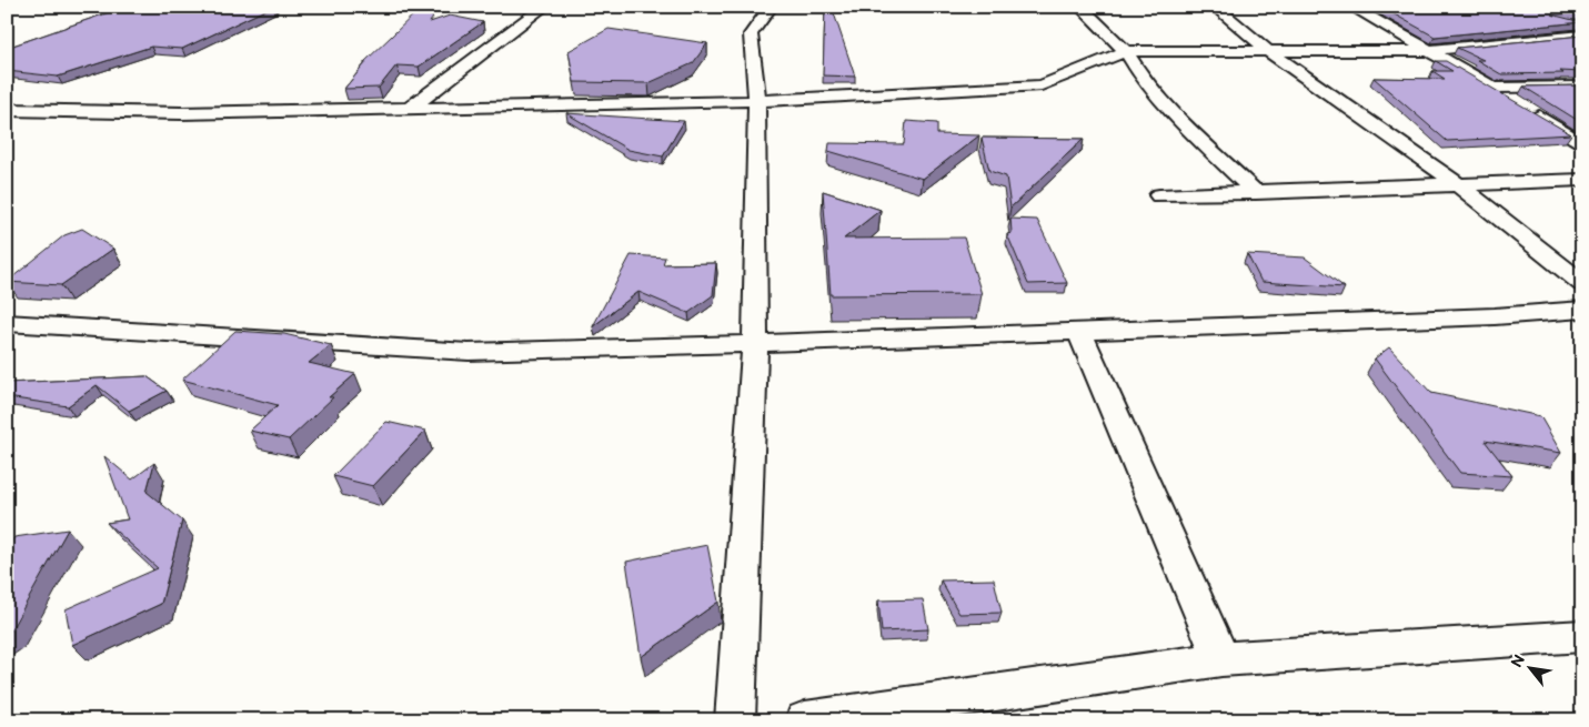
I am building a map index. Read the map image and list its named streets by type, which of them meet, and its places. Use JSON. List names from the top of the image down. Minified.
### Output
{"north":"top left"}
